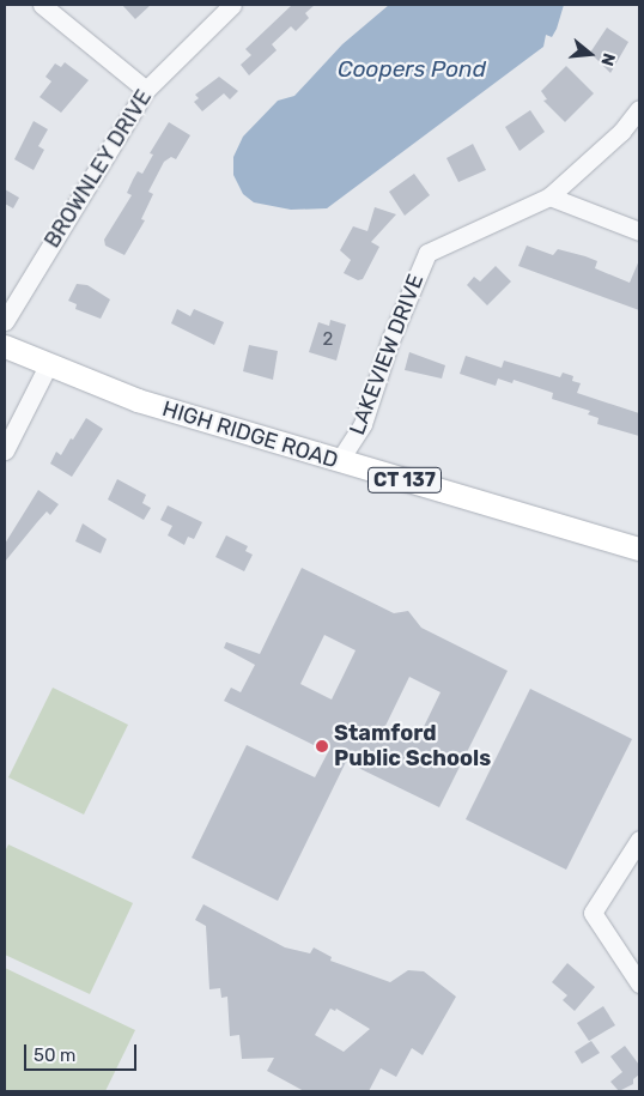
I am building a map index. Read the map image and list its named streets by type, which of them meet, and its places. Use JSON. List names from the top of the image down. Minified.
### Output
{"streets":{"main road":["HIGH RIDGE ROAD","CT 137"],"street":["BROWNLEY DRIVE","LAKEVIEW DRIVE"]},"crossings":[["LAKEVIEW DRIVE","HIGH RIDGE ROAD"]],"water":["Coopers Pond"],"places":["Stamford Public Schools"],"house_numbers":["2"],"scale_bar":"50 m","north":"right"}
